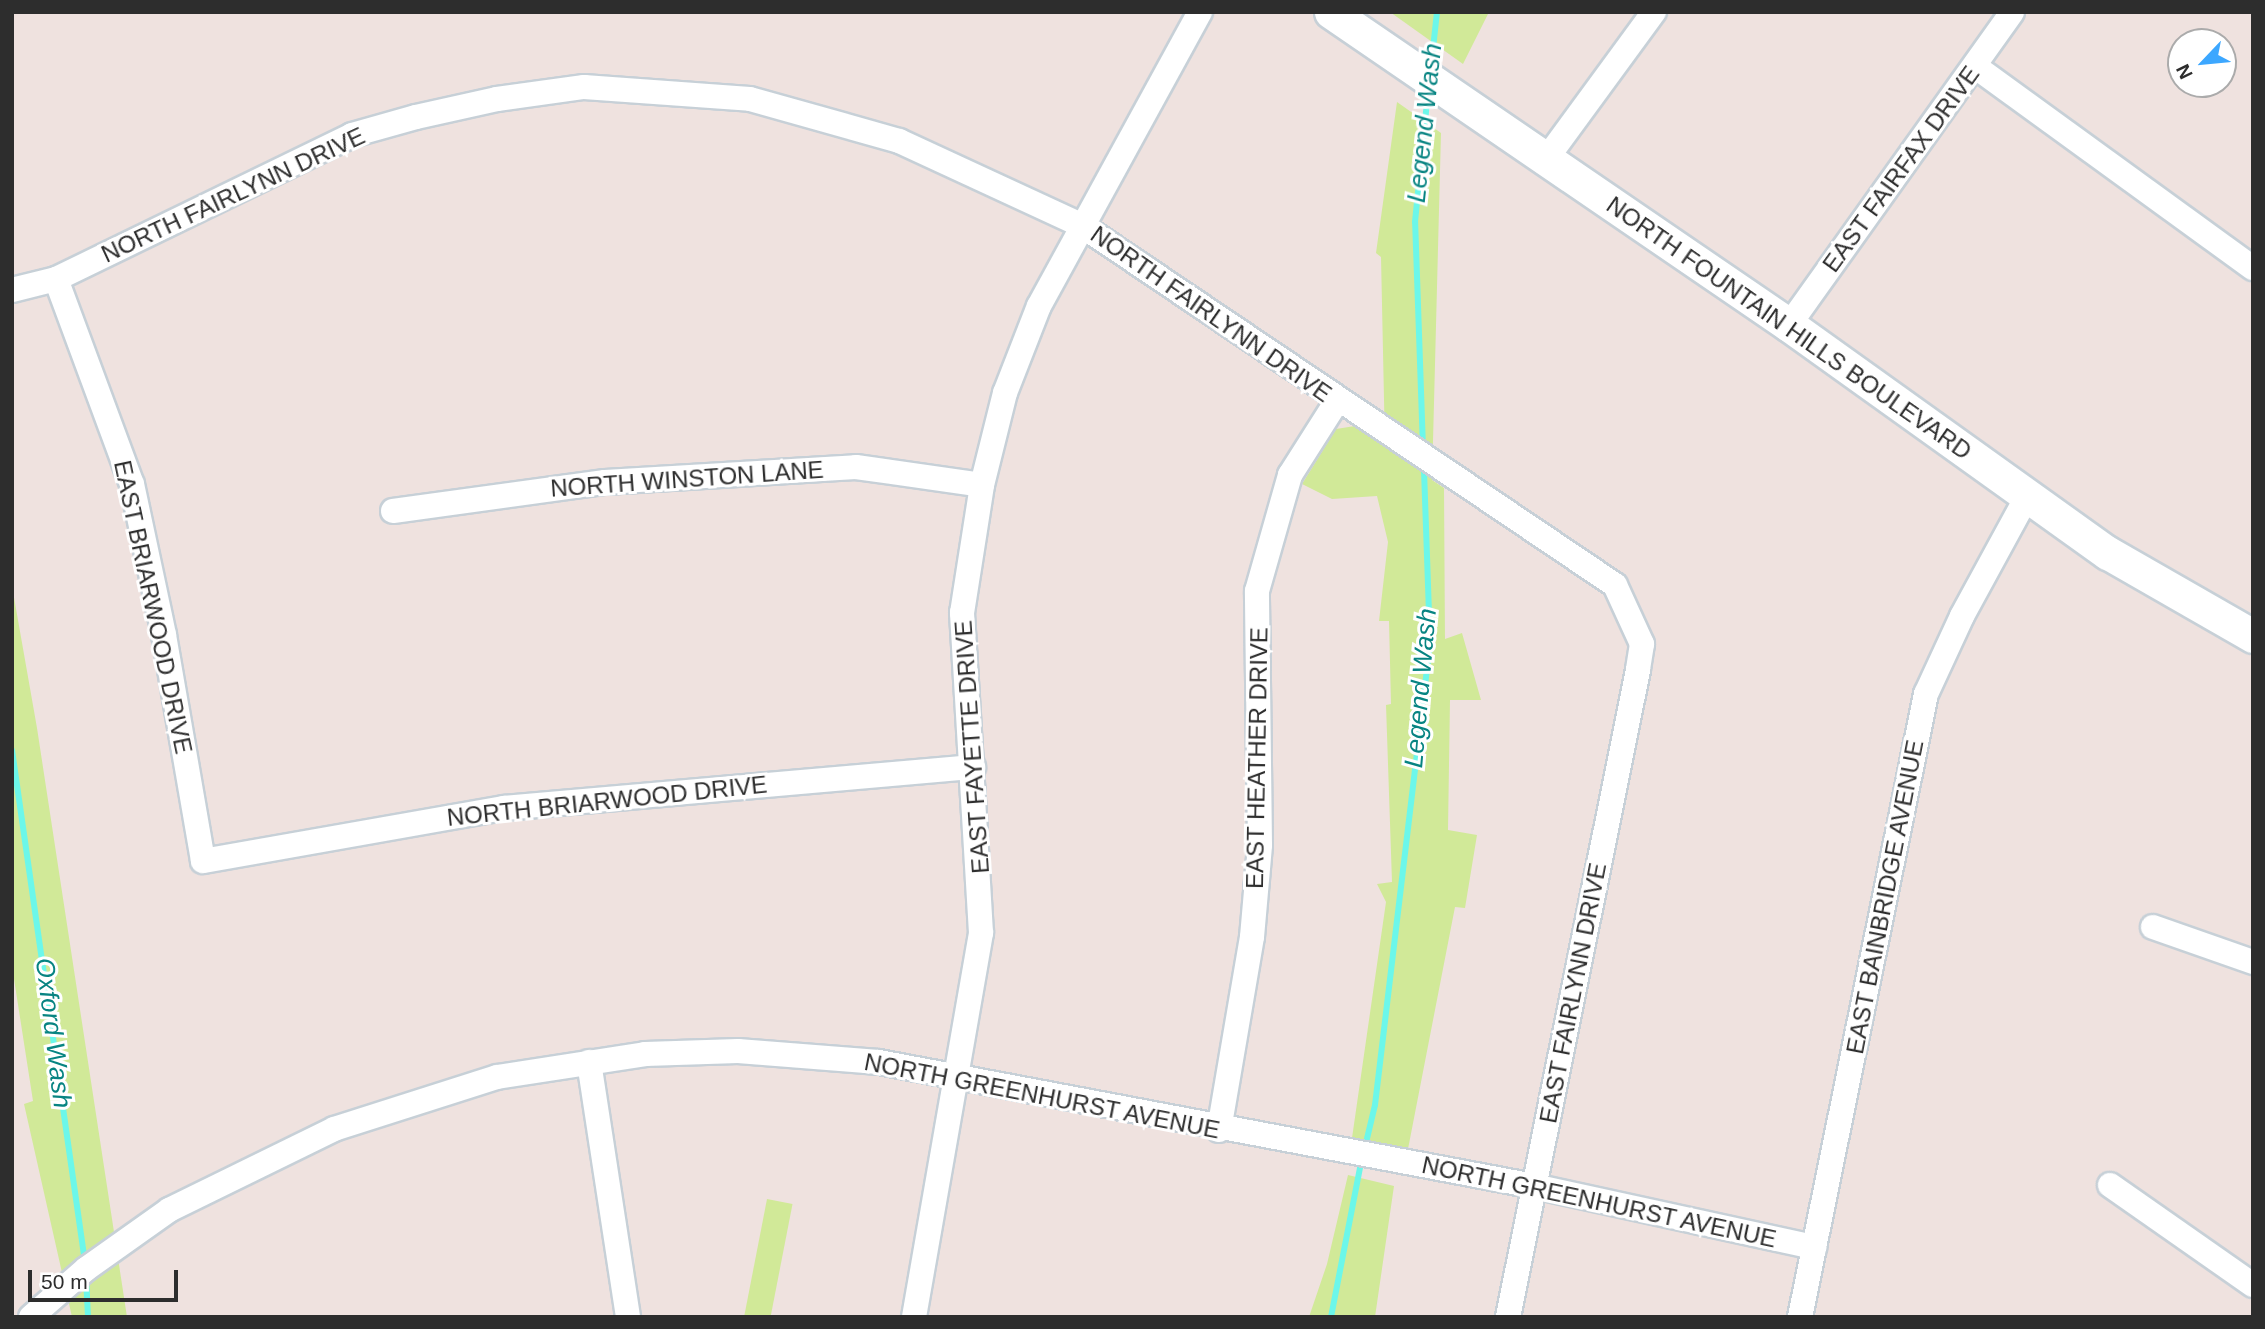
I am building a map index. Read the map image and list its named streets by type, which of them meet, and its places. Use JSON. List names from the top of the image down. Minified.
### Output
{"streets":{"main road":["NORTH FOUNTAIN HILLS BOULEVARD"],"street":["EAST FAIRFAX DRIVE","NORTH FAIRLYNN DRIVE","NORTH WINSTON LANE","EAST BRIARWOOD DRIVE","EAST FAYETTE DRIVE","EAST HEATHER DRIVE","NORTH BRIARWOOD DRIVE","EAST BAINBRIDGE AVENUE","EAST FAIRLYNN DRIVE","NORTH GREENHURST AVENUE"]},"crossings":[["EAST FAIRFAX DRIVE","NORTH FOUNTAIN HILLS BOULEVARD"],["NORTH FAIRLYNN DRIVE","EAST BRIARWOOD DRIVE"],["NORTH FAIRLYNN DRIVE","EAST FAYETTE DRIVE"],["NORTH FAIRLYNN DRIVE","EAST HEATHER DRIVE"],["NORTH FAIRLYNN DRIVE","EAST FAIRLYNN DRIVE"],["NORTH FOUNTAIN HILLS BOULEVARD","EAST BAINBRIDGE AVENUE"],["NORTH WINSTON LANE","EAST FAYETTE DRIVE"],["EAST BRIARWOOD DRIVE","NORTH BRIARWOOD DRIVE"],["EAST FAYETTE DRIVE","NORTH BRIARWOOD DRIVE"],["EAST FAYETTE DRIVE","NORTH GREENHURST AVENUE"],["EAST HEATHER DRIVE","NORTH GREENHURST AVENUE"],["EAST BAINBRIDGE AVENUE","NORTH GREENHURST AVENUE"],["EAST FAIRLYNN DRIVE","NORTH GREENHURST AVENUE"]],"water":["Legend Wash","Oxford Wash"],"scale_bar":"50 m","north":"bottom left"}
